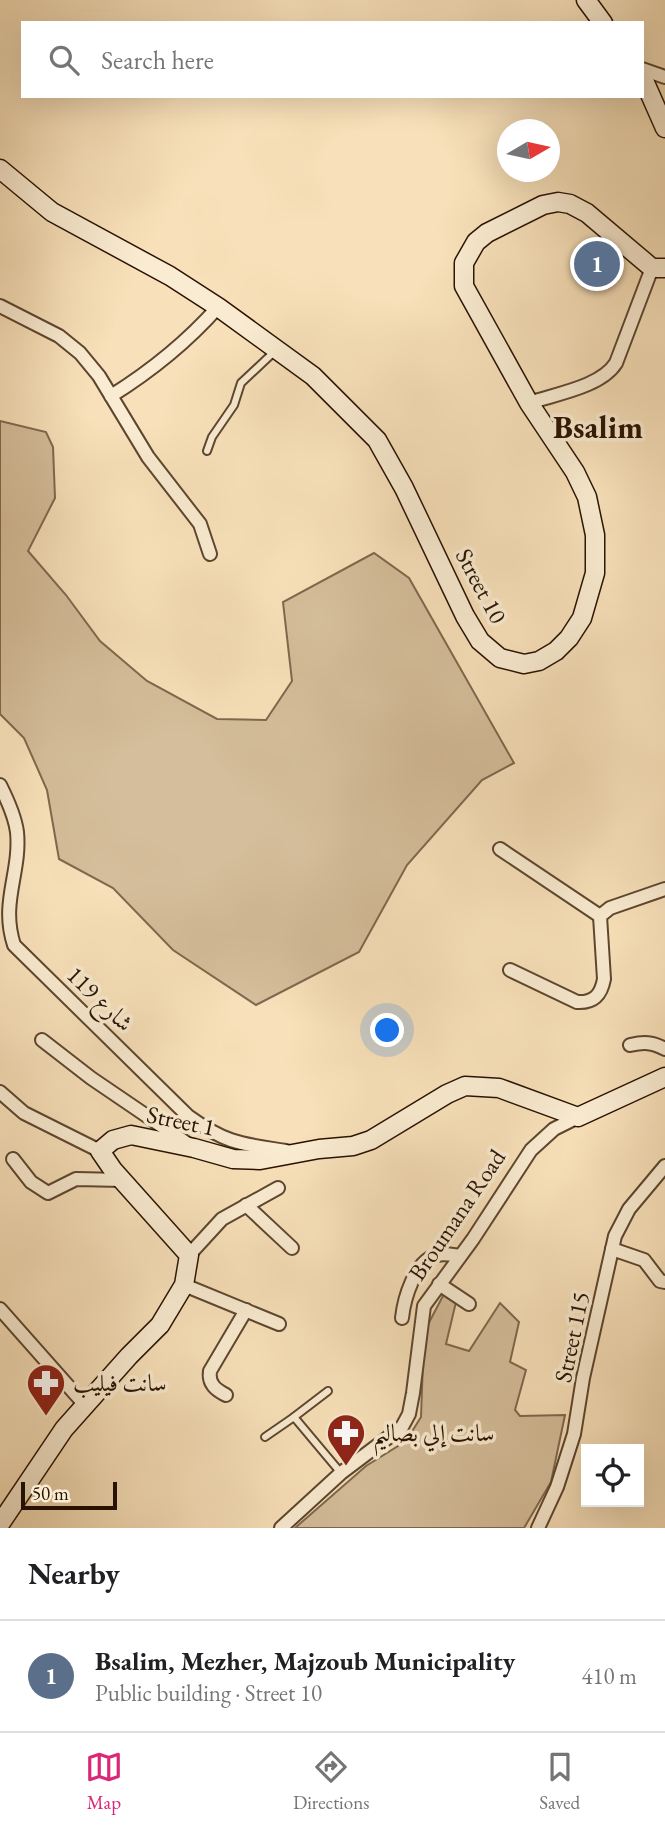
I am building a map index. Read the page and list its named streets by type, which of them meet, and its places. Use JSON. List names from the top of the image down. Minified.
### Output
{"streets":{"main road":["Street 10","Street 1","Broumana Road"],"street":["شارع 119","Street 115"]},"crossings":[["شارع 119","Street 1"],["Street 1","Broumana Road"]],"districts":["Bsalim"],"places":{"pharmacy":["سانت فيليب","سانت إلي بصاليم"]},"scale_bar":"50 m","north":"right","page":{"search":"Search here","pins":"1","scale":"50 m","heading":"Nearby","list":[{"mark":"1","name":"Bsalim, Mezher, Majzoub Municipality","note":"Public building · Street 10","value":"410 m"}],"nav":["Map","Directions","Saved"]}}
